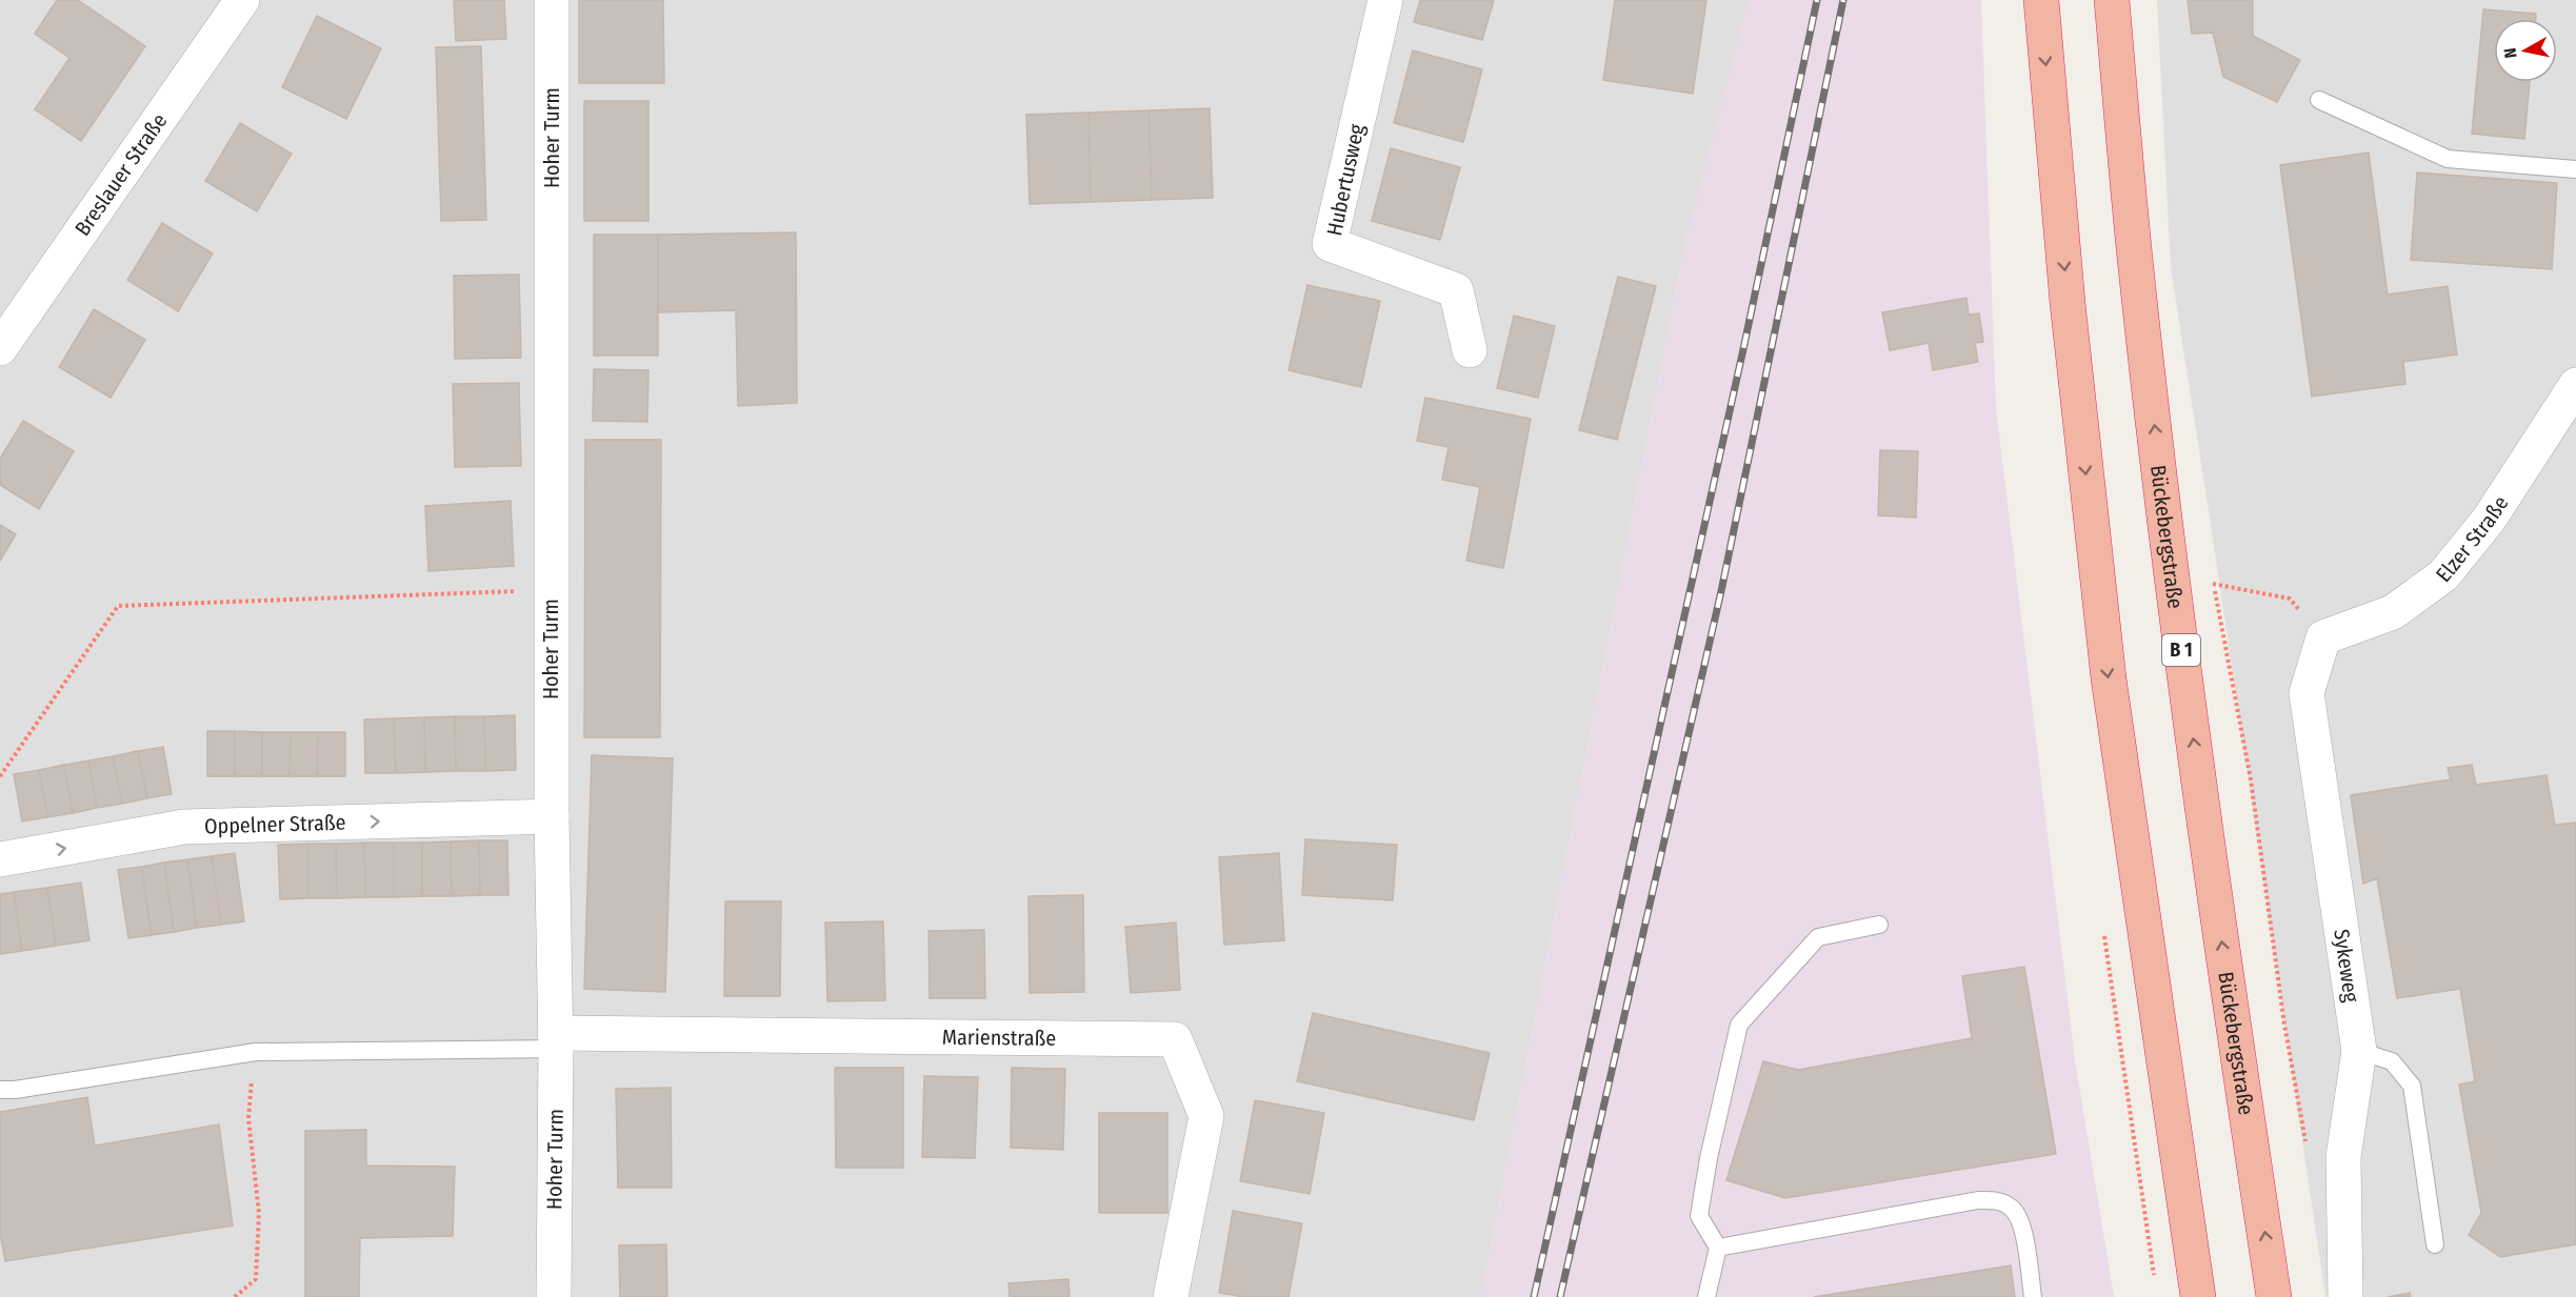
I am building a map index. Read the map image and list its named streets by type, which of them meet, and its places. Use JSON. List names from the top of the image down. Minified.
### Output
{"streets":{"highway":["Bückebergstraße","B 1"],"street":["Hoher Turm","Breslauer Straße","Hubertusweg","Elzer Straße","Oppelner Straße","Sykeweg","Marienstraße"]},"crossings":[["Hoher Turm","Oppelner Straße"],["Hoher Turm","Marienstraße"],["Elzer Straße","Sykeweg"]],"one_way":["Oppelner Straße"],"north":"left"}
